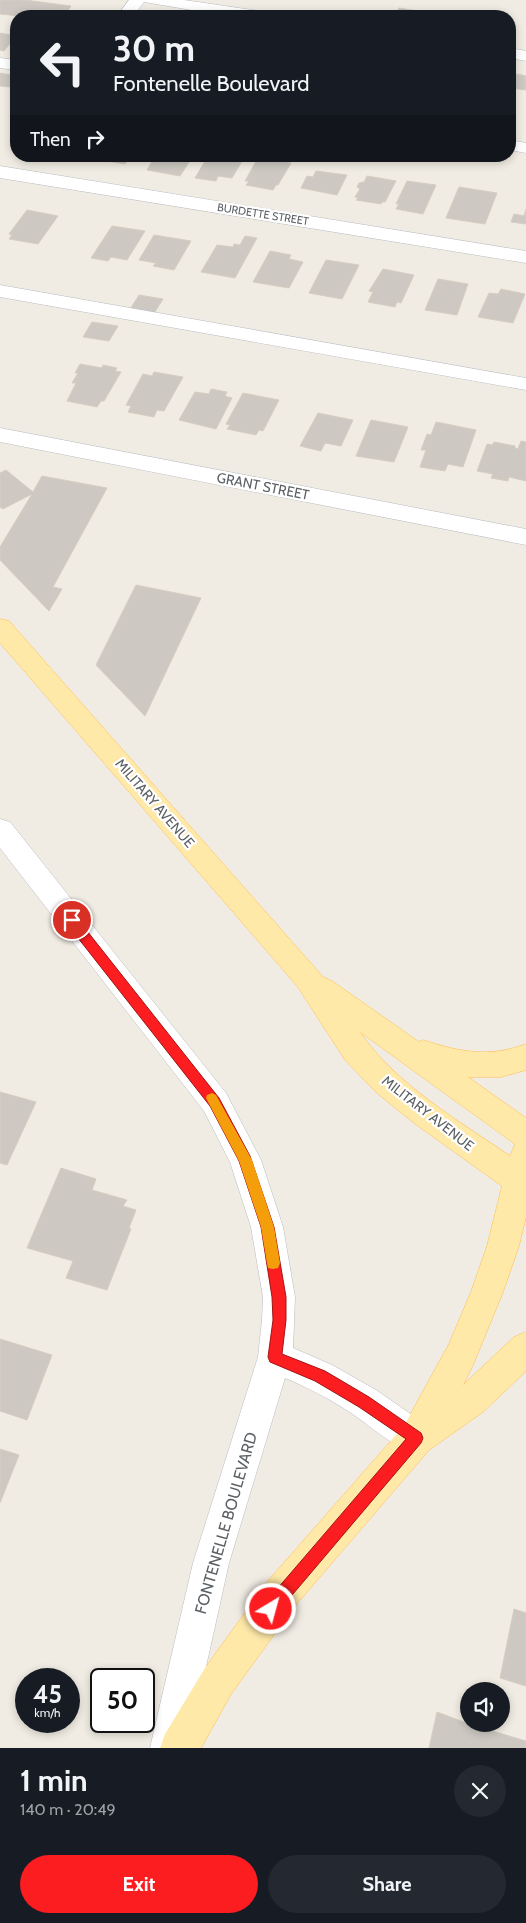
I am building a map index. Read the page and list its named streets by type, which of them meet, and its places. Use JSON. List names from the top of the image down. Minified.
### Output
{"streets":{"main road":["MILITARY AVENUE"],"street":["BURDETTE STREET","GRANT STREET","FONTENELLE BOULEVARD"]},"page":{"turn":["30 m","Fontenelle Boulevard"],"then":"Then","speed":"45 km/h","limit":"50","heading":["1 min","140 m · 20:49"],"buttons":["Exit","Share"]}}
